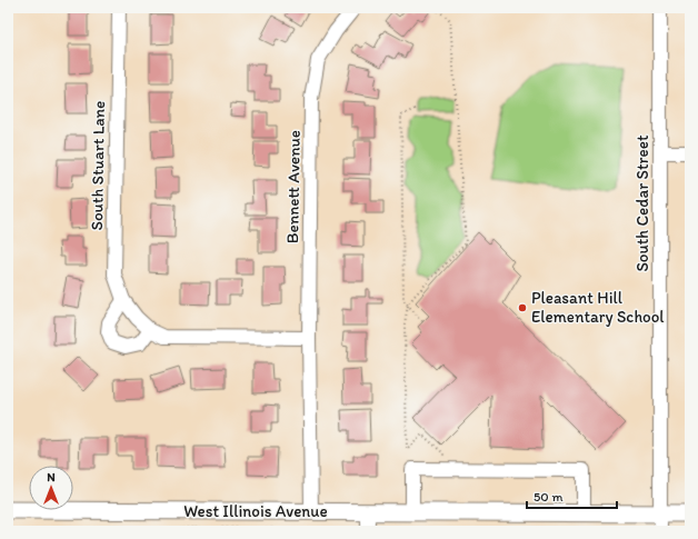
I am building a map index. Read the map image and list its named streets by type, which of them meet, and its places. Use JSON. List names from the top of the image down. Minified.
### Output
{"streets":{"main road":["West Illinois Avenue"],"street":["South Stuart Lane","Bennett Avenue","South Cedar Street"]},"crossings":[["Bennett Avenue","West Illinois Avenue"],["South Cedar Street","West Illinois Avenue"]],"places":["Pleasant Hill Elementary School"],"scale_bar":"50 m","north":"top"}
